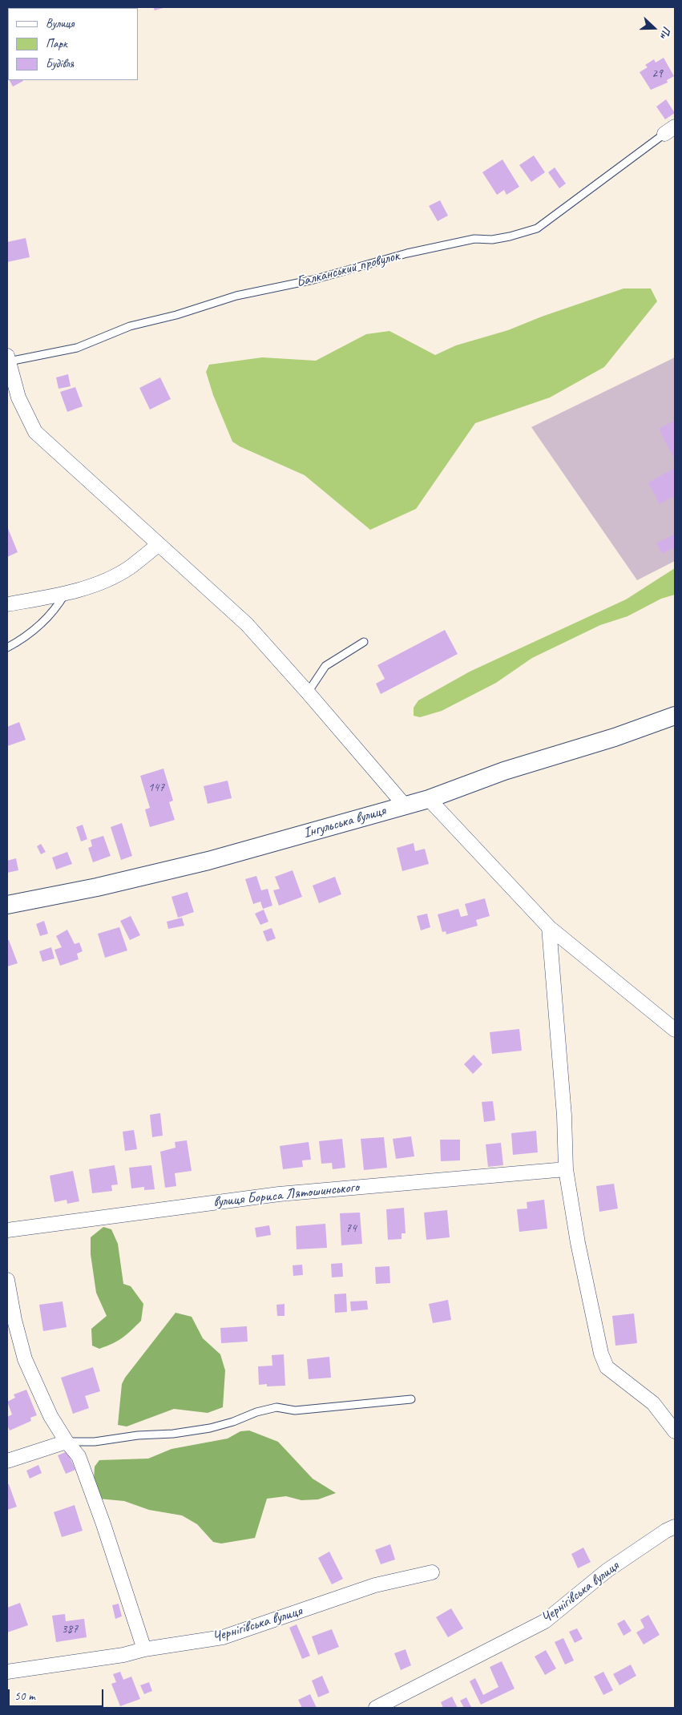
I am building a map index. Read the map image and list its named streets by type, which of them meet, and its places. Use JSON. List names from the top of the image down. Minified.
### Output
{"streets":{"street":["Інгульська вулиця","вулиця Бориса Лятошинського","Чернігівська вулиця"],"lane":["Балканський провулок"]},"house_numbers":["29","147","74","387"],"legend":["Вулиця","Парк","Будівля"],"scale_bar":"50 m","north":"right"}
